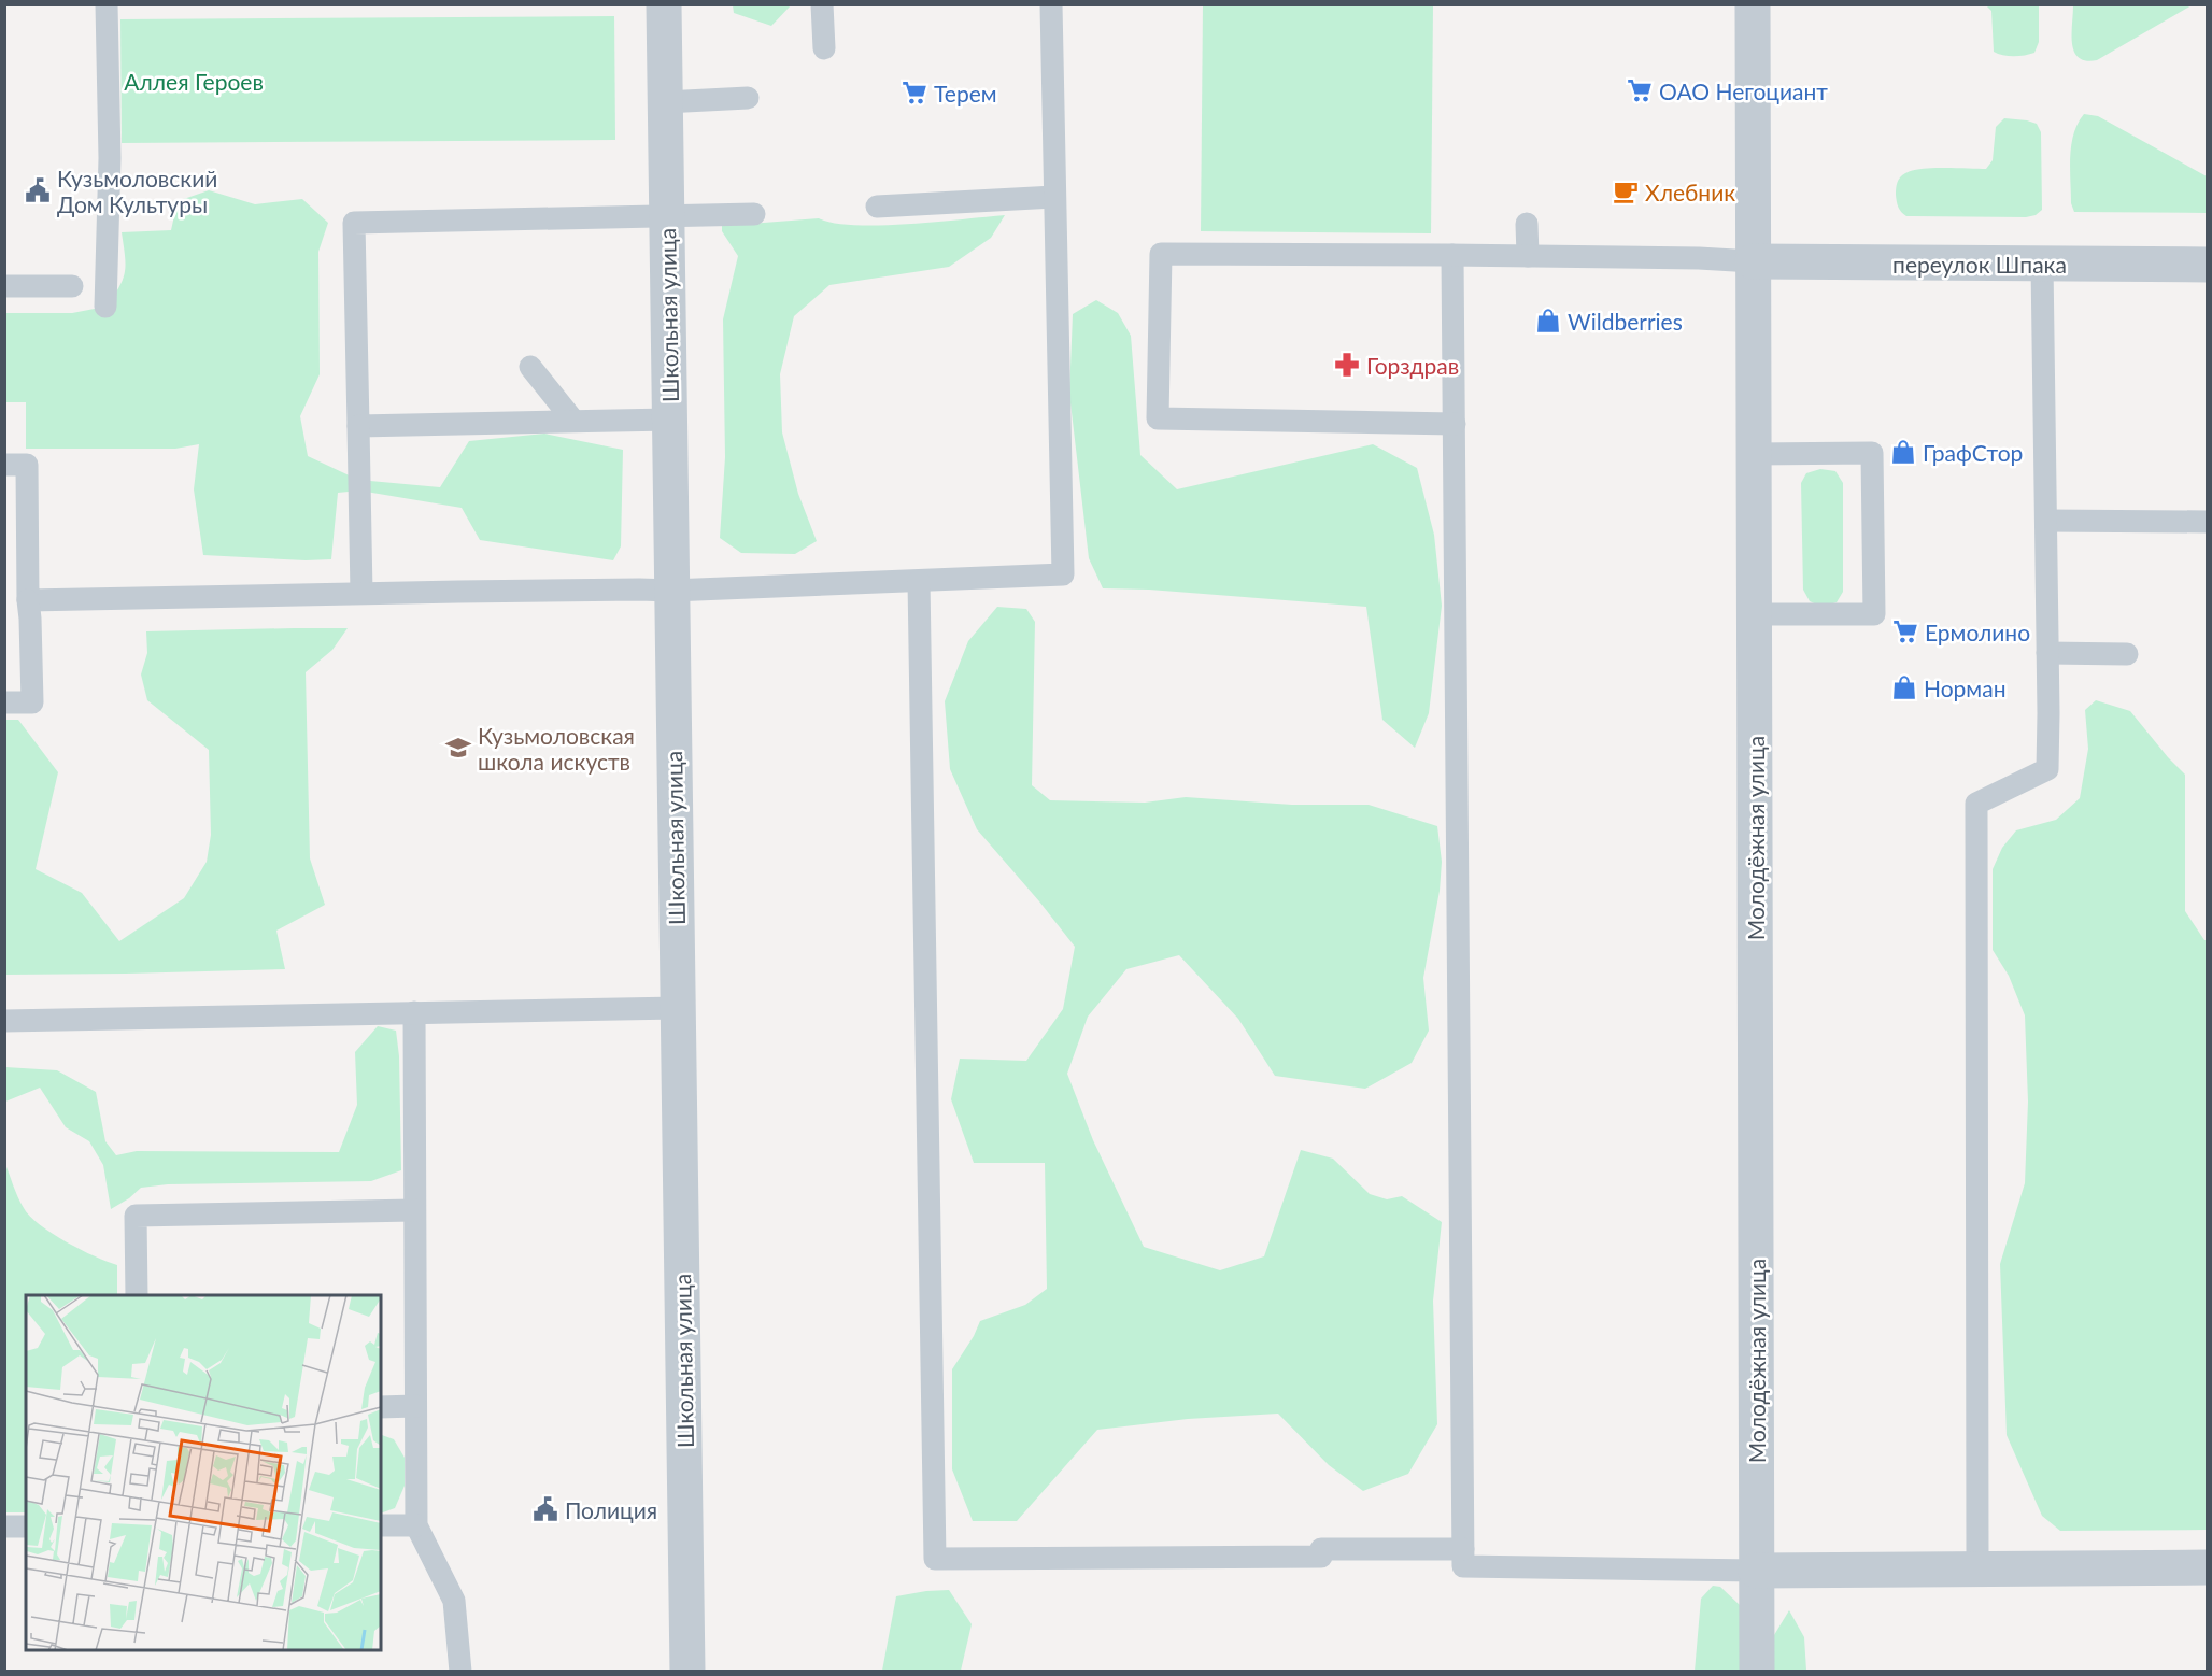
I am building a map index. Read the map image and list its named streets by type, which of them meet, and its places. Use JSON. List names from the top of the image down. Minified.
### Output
{"streets":{"street":["переулок Шпака","Школьная улица","Молодёжная улица"]},"crossings":[["переулок Шпака","Молодёжная улица"]],"parks":["Аллея Героев"],"places":{"supermarket":["ОАО Негоциант","Терем","Ермолино"],"public building":["Кузьмоловский Дом Культуры","Полиция"],"cafe":["Хлебник"],"shop":["Wildberries","ГрафСтор","Норман"],"pharmacy":["Горздрав"],"school or university":["Кузьмоловская школа искуств"]}}
